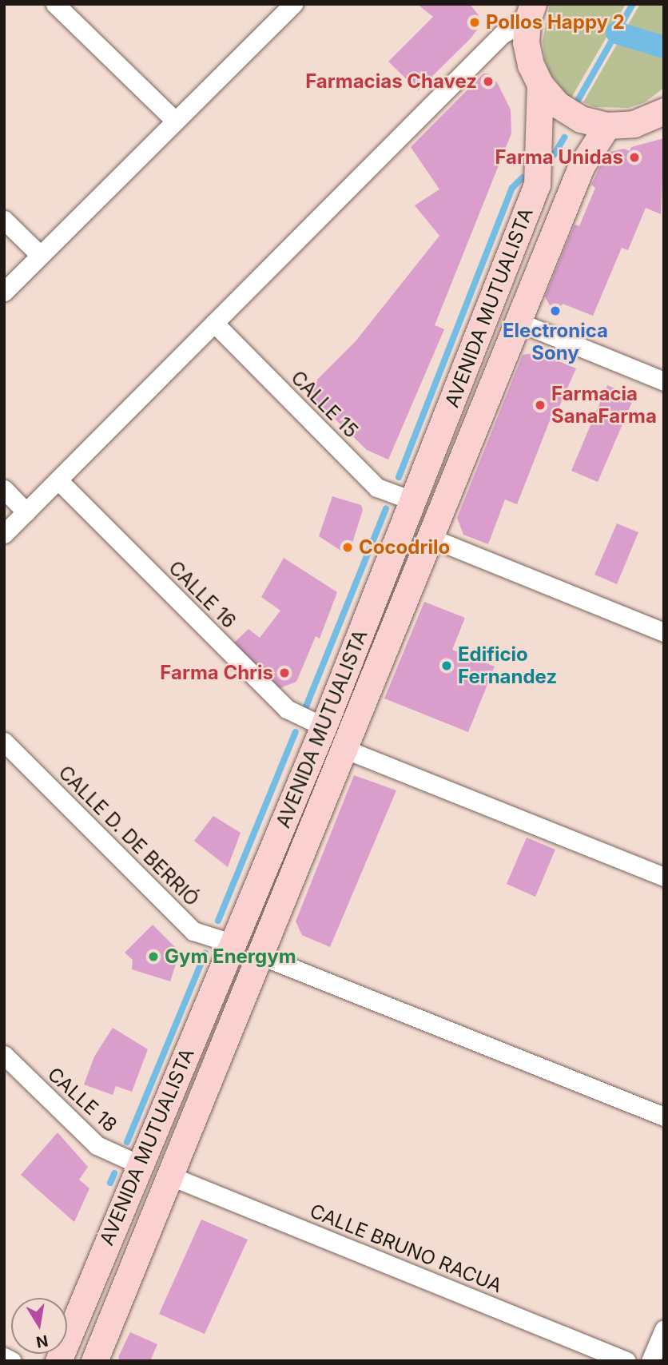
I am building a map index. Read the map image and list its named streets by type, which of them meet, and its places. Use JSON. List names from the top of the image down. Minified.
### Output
{"streets":{"main road":["AVENIDA MUTUALISTA"],"street":["CALLE 15","CALLE 16","CALLE D. DE BERRIÓ","CALLE 18","CALLE BRUNO RACUA"]},"crossings":[["AVENIDA MUTUALISTA","CALLE 15"],["AVENIDA MUTUALISTA","CALLE 16"],["AVENIDA MUTUALISTA","CALLE D. DE BERRIÓ"],["AVENIDA MUTUALISTA","CALLE 18"],["AVENIDA MUTUALISTA","CALLE BRUNO RACUA"]],"places":["Pollos Happy 2","Farmacias Chavez","Farma Unidas","Electronica Sony","Farmacia SanaFarma","Cocodrilo","Edificio Fernandez","Farma Chris","Gym Energym"],"north":"bottom"}
